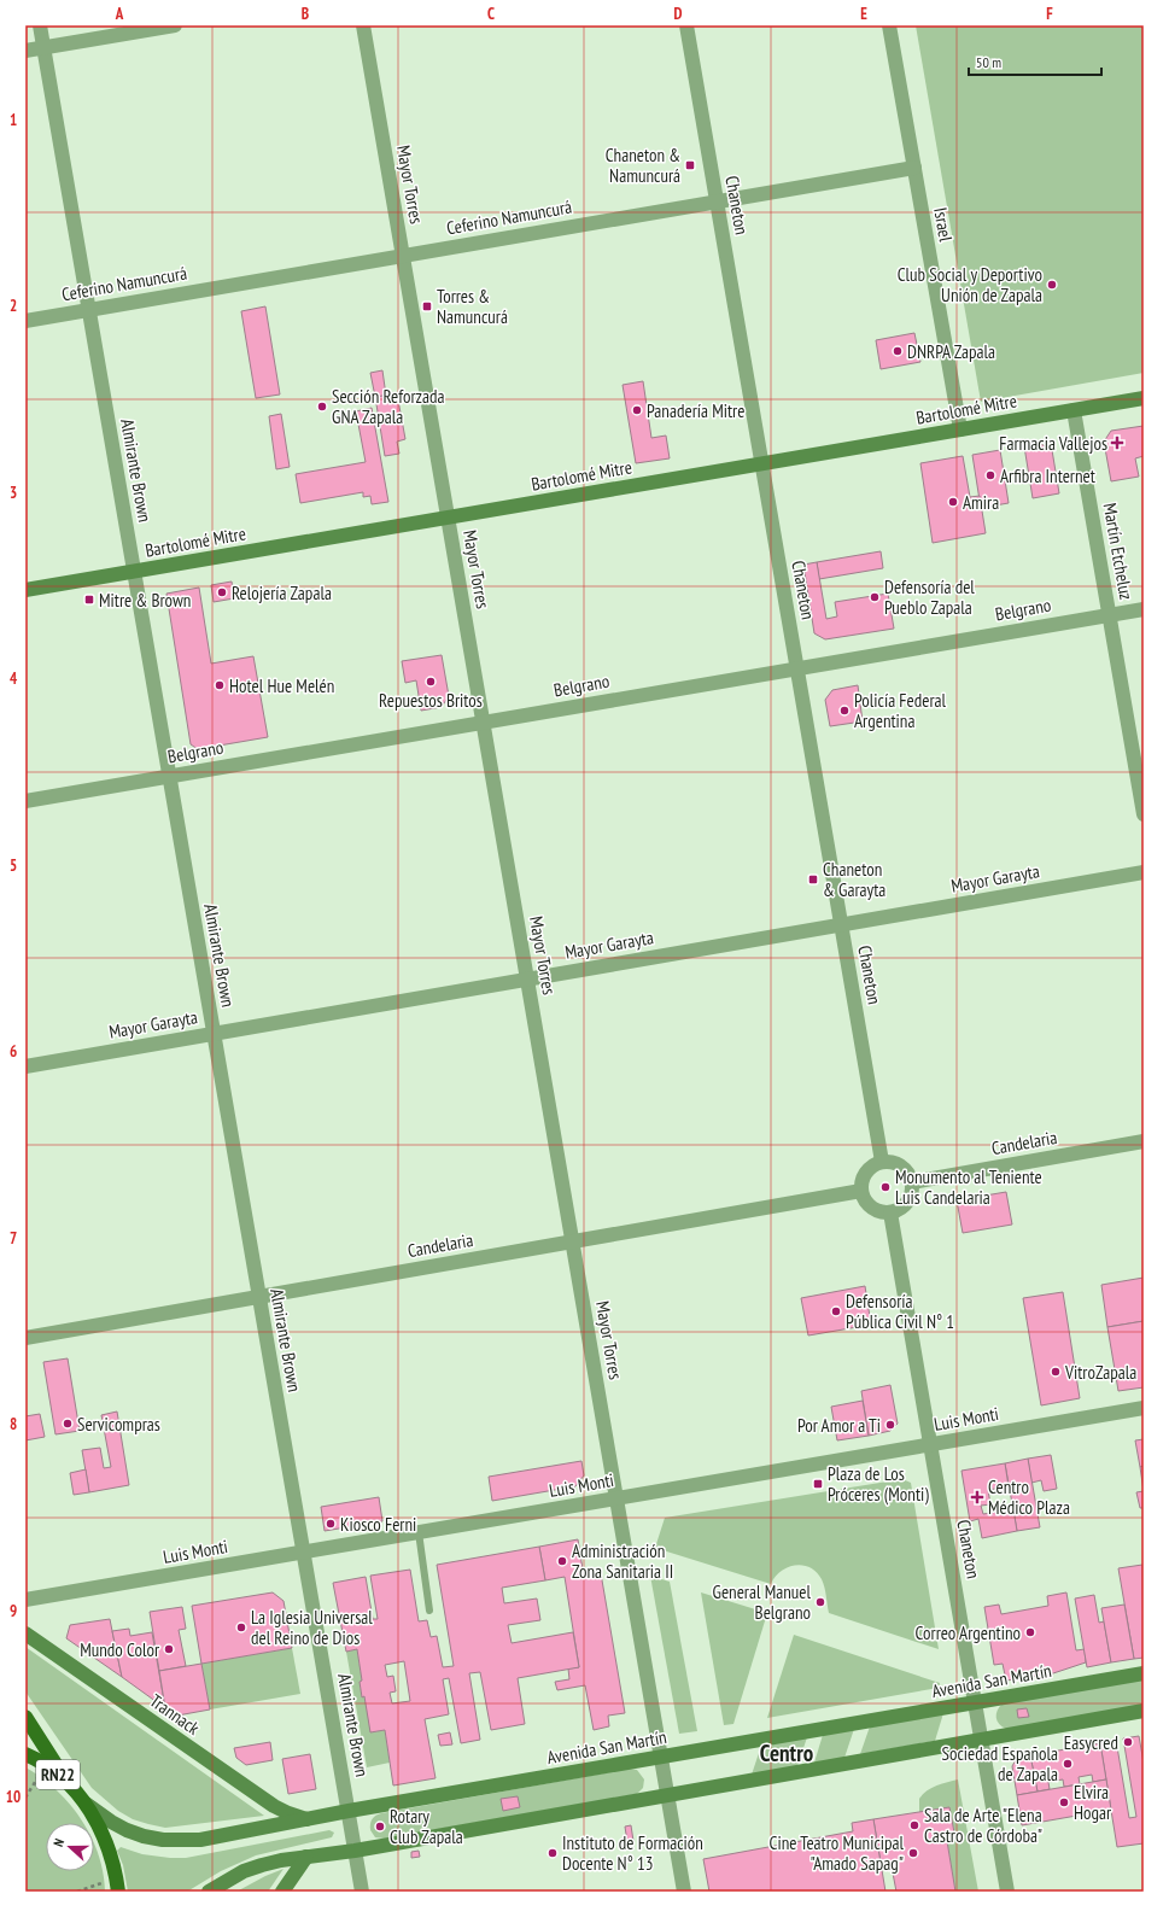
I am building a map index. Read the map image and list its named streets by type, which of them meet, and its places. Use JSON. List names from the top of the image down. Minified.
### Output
{"streets":{"main road":["Bartolomé Mitre","Avenida San Martín","Trannack","RN22"],"street":["Mayor Torres","Chaneton","Ceferino Namuncurá","Israel","Almirante Brown","Martín Etcheluz","Belgrano","Mayor Garayta","Candelaria","Luis Monti"]},"crossings":[["Mayor Torres","Ceferino Namuncurá"],["Mayor Torres","Bartolomé Mitre"],["Mayor Torres","Belgrano"],["Mayor Torres","Mayor Garayta"],["Mayor Torres","Candelaria"],["Mayor Torres","Luis Monti"],["Mayor Torres","Avenida San Martín"],["Chaneton","Ceferino Namuncurá"],["Chaneton","Bartolomé Mitre"],["Chaneton","Belgrano"],["Chaneton","Mayor Garayta"],["Chaneton","Candelaria"],["Chaneton","Luis Monti"],["Chaneton","Avenida San Martín"],["Ceferino Namuncurá","Israel"],["Ceferino Namuncurá","Almirante Brown"],["Israel","Bartolomé Mitre"],["Bartolomé Mitre","Almirante Brown"],["Bartolomé Mitre","Martín Etcheluz"],["Almirante Brown","Belgrano"],["Almirante Brown","Mayor Garayta"],["Almirante Brown","Candelaria"],["Almirante Brown","Luis Monti"],["Almirante Brown","Avenida San Martín"],["Martín Etcheluz","Belgrano"],["Avenida San Martín","Trannack"],["Avenida San Martín","RN22"]],"districts":["Centro"],"places":{"transit":["Chaneton & Namuncurá","Torres & Namuncurá","Mitre & Brown","Chaneton & Garayta","Plaza de Los Próceres (Monti)"],"other":["Club Social y Deportivo Unión de Zapala","DNRPA Zapala","Sección Reforzada GNA Zapala","Panadería Mitre","Arfibra Internet","Amira","Relojería Zapala","Defensoría del Pueblo Zapala","Repuestos Britos","Hotel Hue Melén","Policía Federal Argentina","Monumento al Teniente Luis Candelaria","Defensoría Pública Civil N° 1","VitroZapala","Servicompras","Por Amor a Ti","Kiosco Ferni","Administración Zona Sanitaria II","General Manuel Belgrano","La Iglesia Universal del Reino de Dios","Correo Argentino","Mundo Color","Easycred","Sociedad Española de Zapala","Elvira Hogar","Sala de Arte \"Elena Castro de Córdoba\"","Rotary Club Zapala","Instituto de Formación Docente N° 13","Cine Teatro Municipal \"Amado Sapag\""],"health":["Farmacia Vallejos","Centro Médico Plaza"]},"scale_bar":"50 m","north":"left","grid":{"columns":["A","B","C","D","E","F"],"rows":["1","2","3","4","5","6","7","8","9","10"]}}
